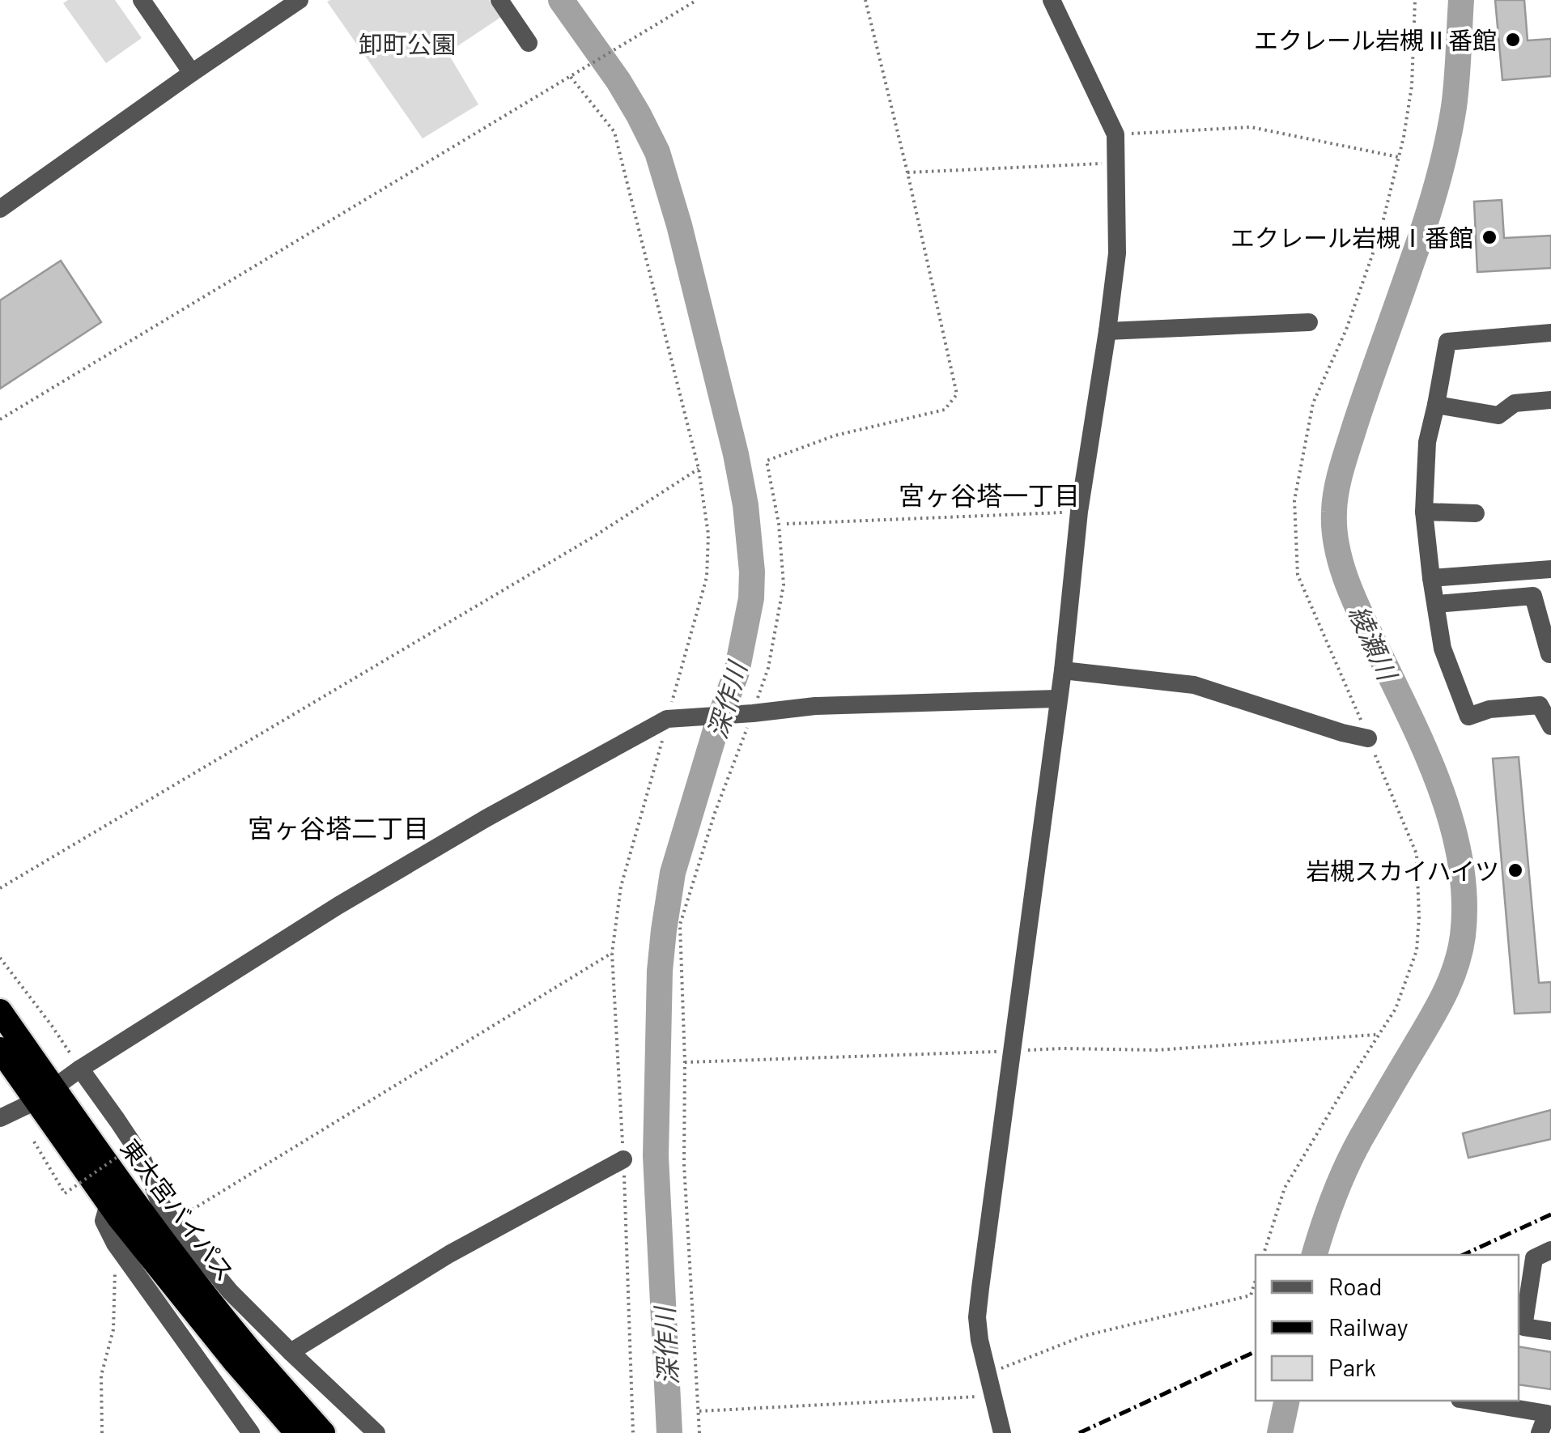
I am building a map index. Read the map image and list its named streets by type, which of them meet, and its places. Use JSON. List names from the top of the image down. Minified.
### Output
{"streets":{"highway":["東大宮バイパス"]},"districts":["宮ヶ谷塔一丁目","宮ヶ谷塔二丁目"],"water":["綾瀬川","深作川"],"parks":["卸町公園"],"places":["エクレール岩槻Ⅱ番館","エクレール岩槻Ⅰ番館","岩槻スカイハイツ"],"legend":["Road","Railway","Park"]}
